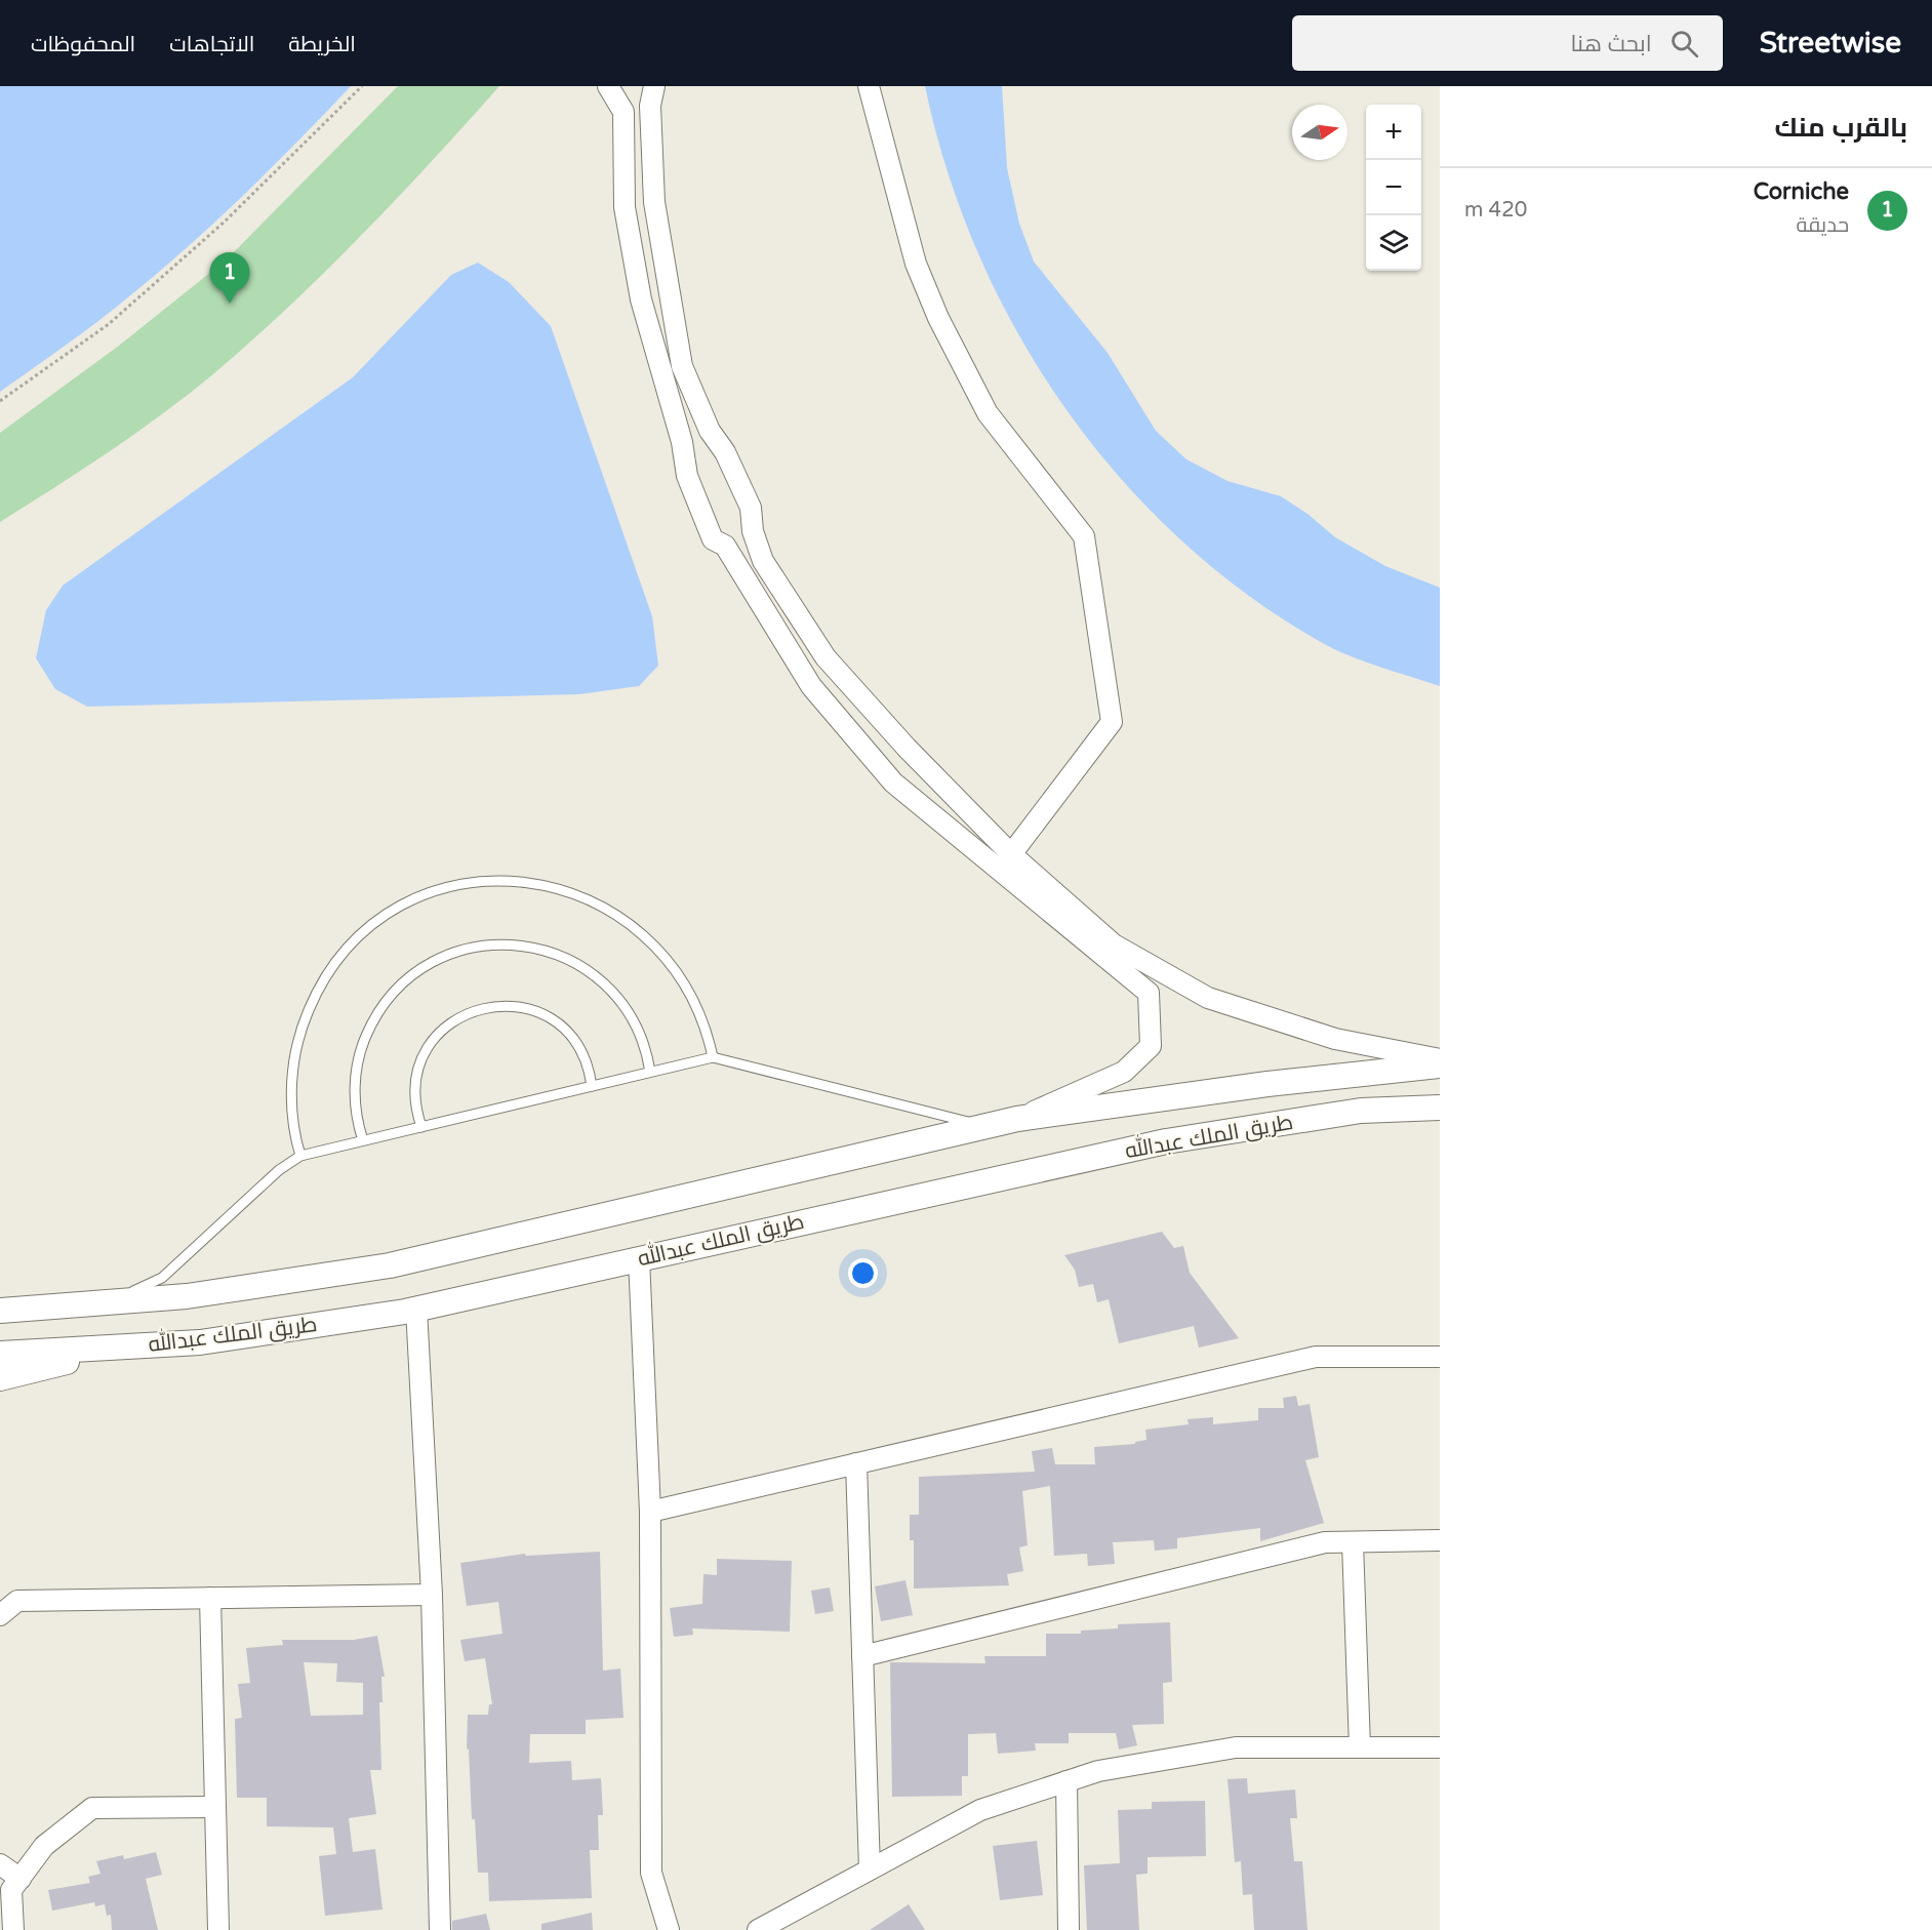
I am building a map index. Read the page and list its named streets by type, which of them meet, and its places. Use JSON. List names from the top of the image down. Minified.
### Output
{"streets":{"street":["طريق الملك عبدالله"]},"north":"right","page":{"header":"Streetwise","search":"ابحث هنا","nav":["الخريطة","الاتجاهات","المحفوظات"],"heading":"بالقرب منك","map_buttons":["+","−"],"list":[{"mark":"1","name":"Corniche","note":"حديقة","value":"420 m"}],"pins":"1"}}
